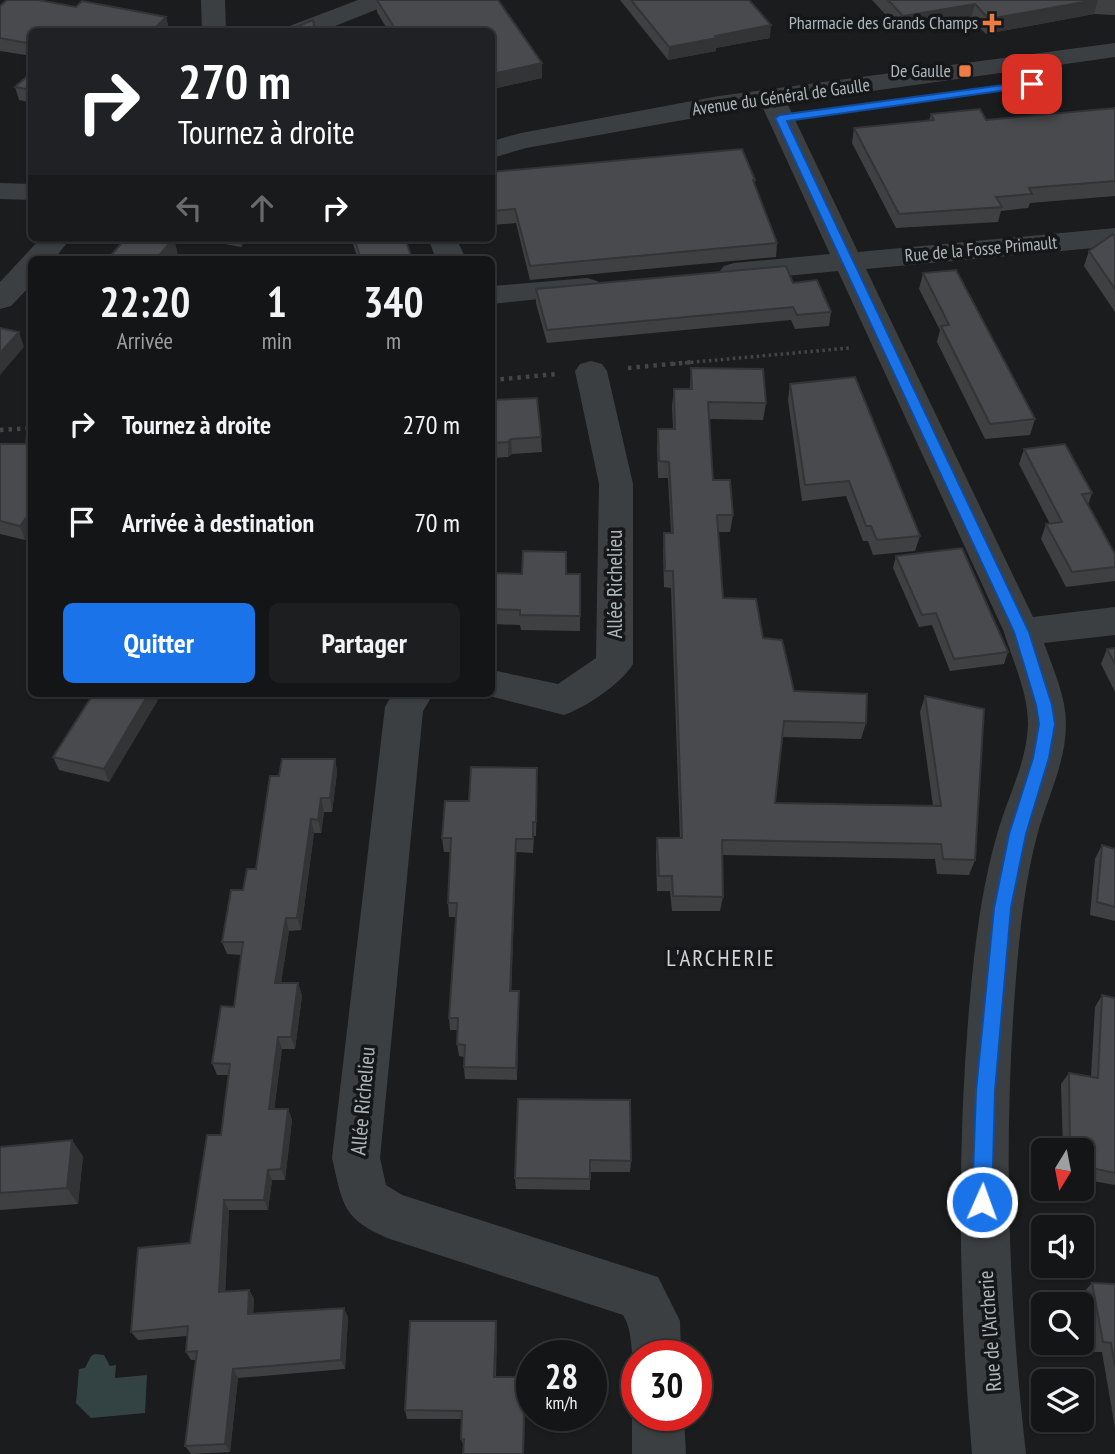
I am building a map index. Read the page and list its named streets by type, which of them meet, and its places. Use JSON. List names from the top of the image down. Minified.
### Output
{"streets":{"street":["Avenue du Général de Gaulle","Rue de la Fosse Primault","Allée Richelieu","Rue de l'Archerie"]},"crossings":[["Avenue du Général de Gaulle","Rue de l'Archerie"],["Rue de la Fosse Primault","Rue de l'Archerie"]],"districts":["L'ARCHERIE"],"places":{"health":["Pharmacie des Grands Champs"],"transit":["De Gaulle"]},"north":"bottom","page":{"turn":["270 m","Tournez à droite"],"eta":["22:20","Arrivée","1","min","340","m"],"list":[{"name":"Tournez à droite","value":"270 m"},{"name":"Arrivée à destination","value":"70 m"}],"buttons":["Quitter","Partager"],"speed":"28 km/h","limit":"30"}}
